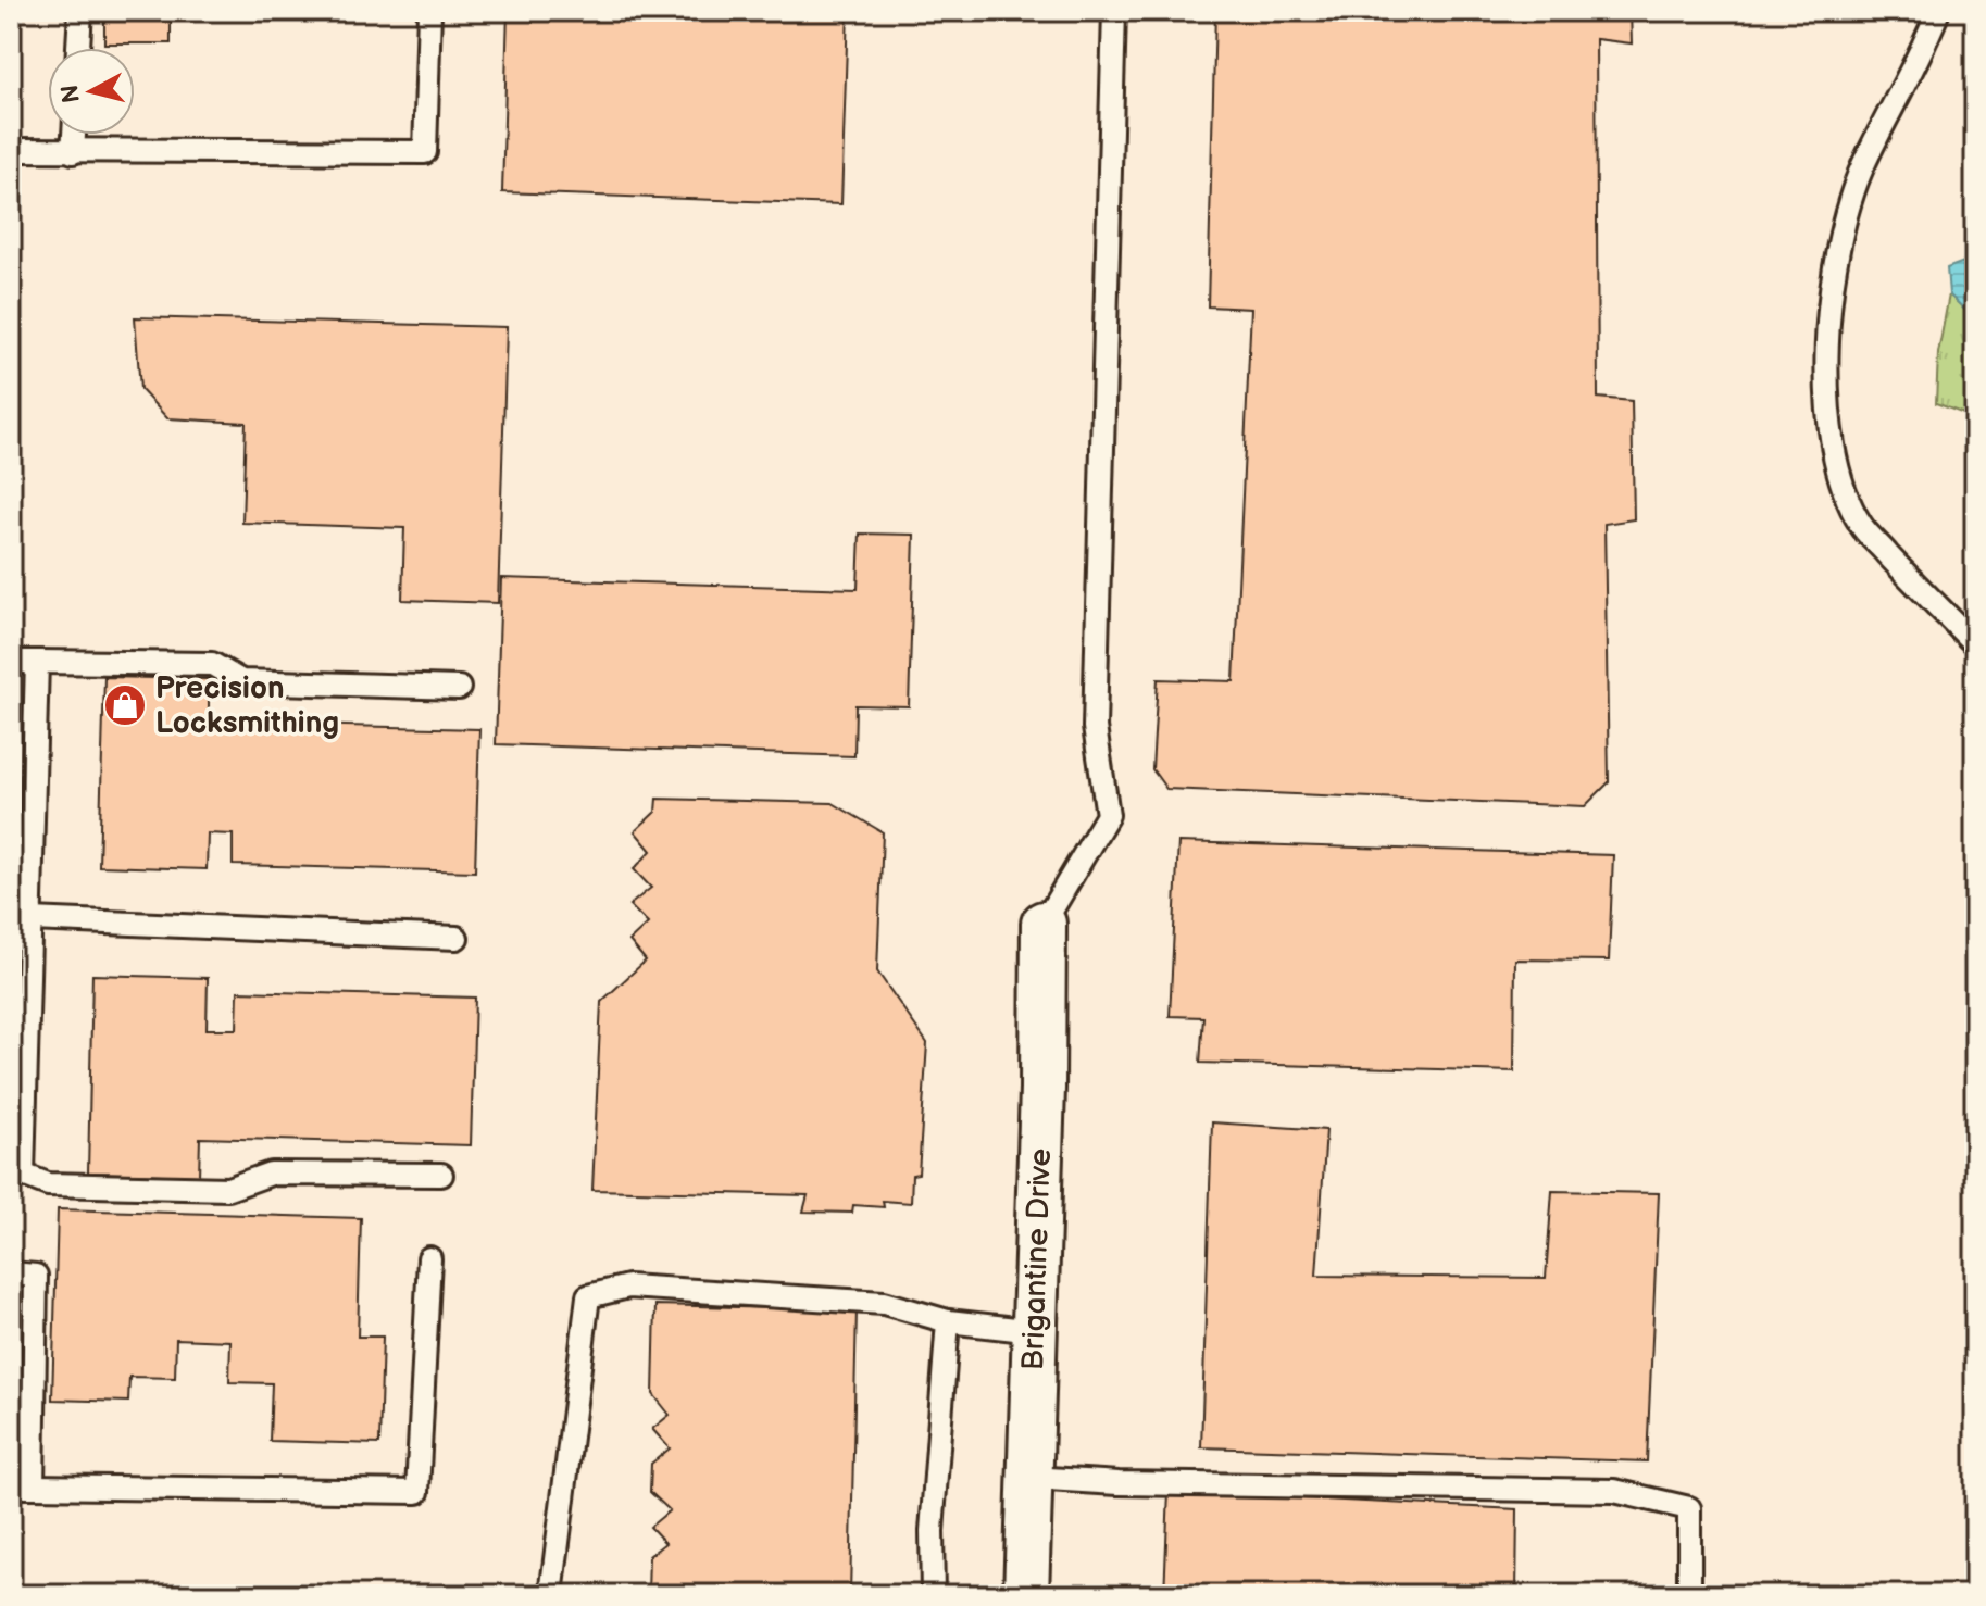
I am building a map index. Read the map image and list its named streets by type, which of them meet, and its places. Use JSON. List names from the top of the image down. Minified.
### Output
{"streets":{"street":["Brigantine Drive"]},"places":{"shop":["Precision Locksmithing"]},"north":"left"}
